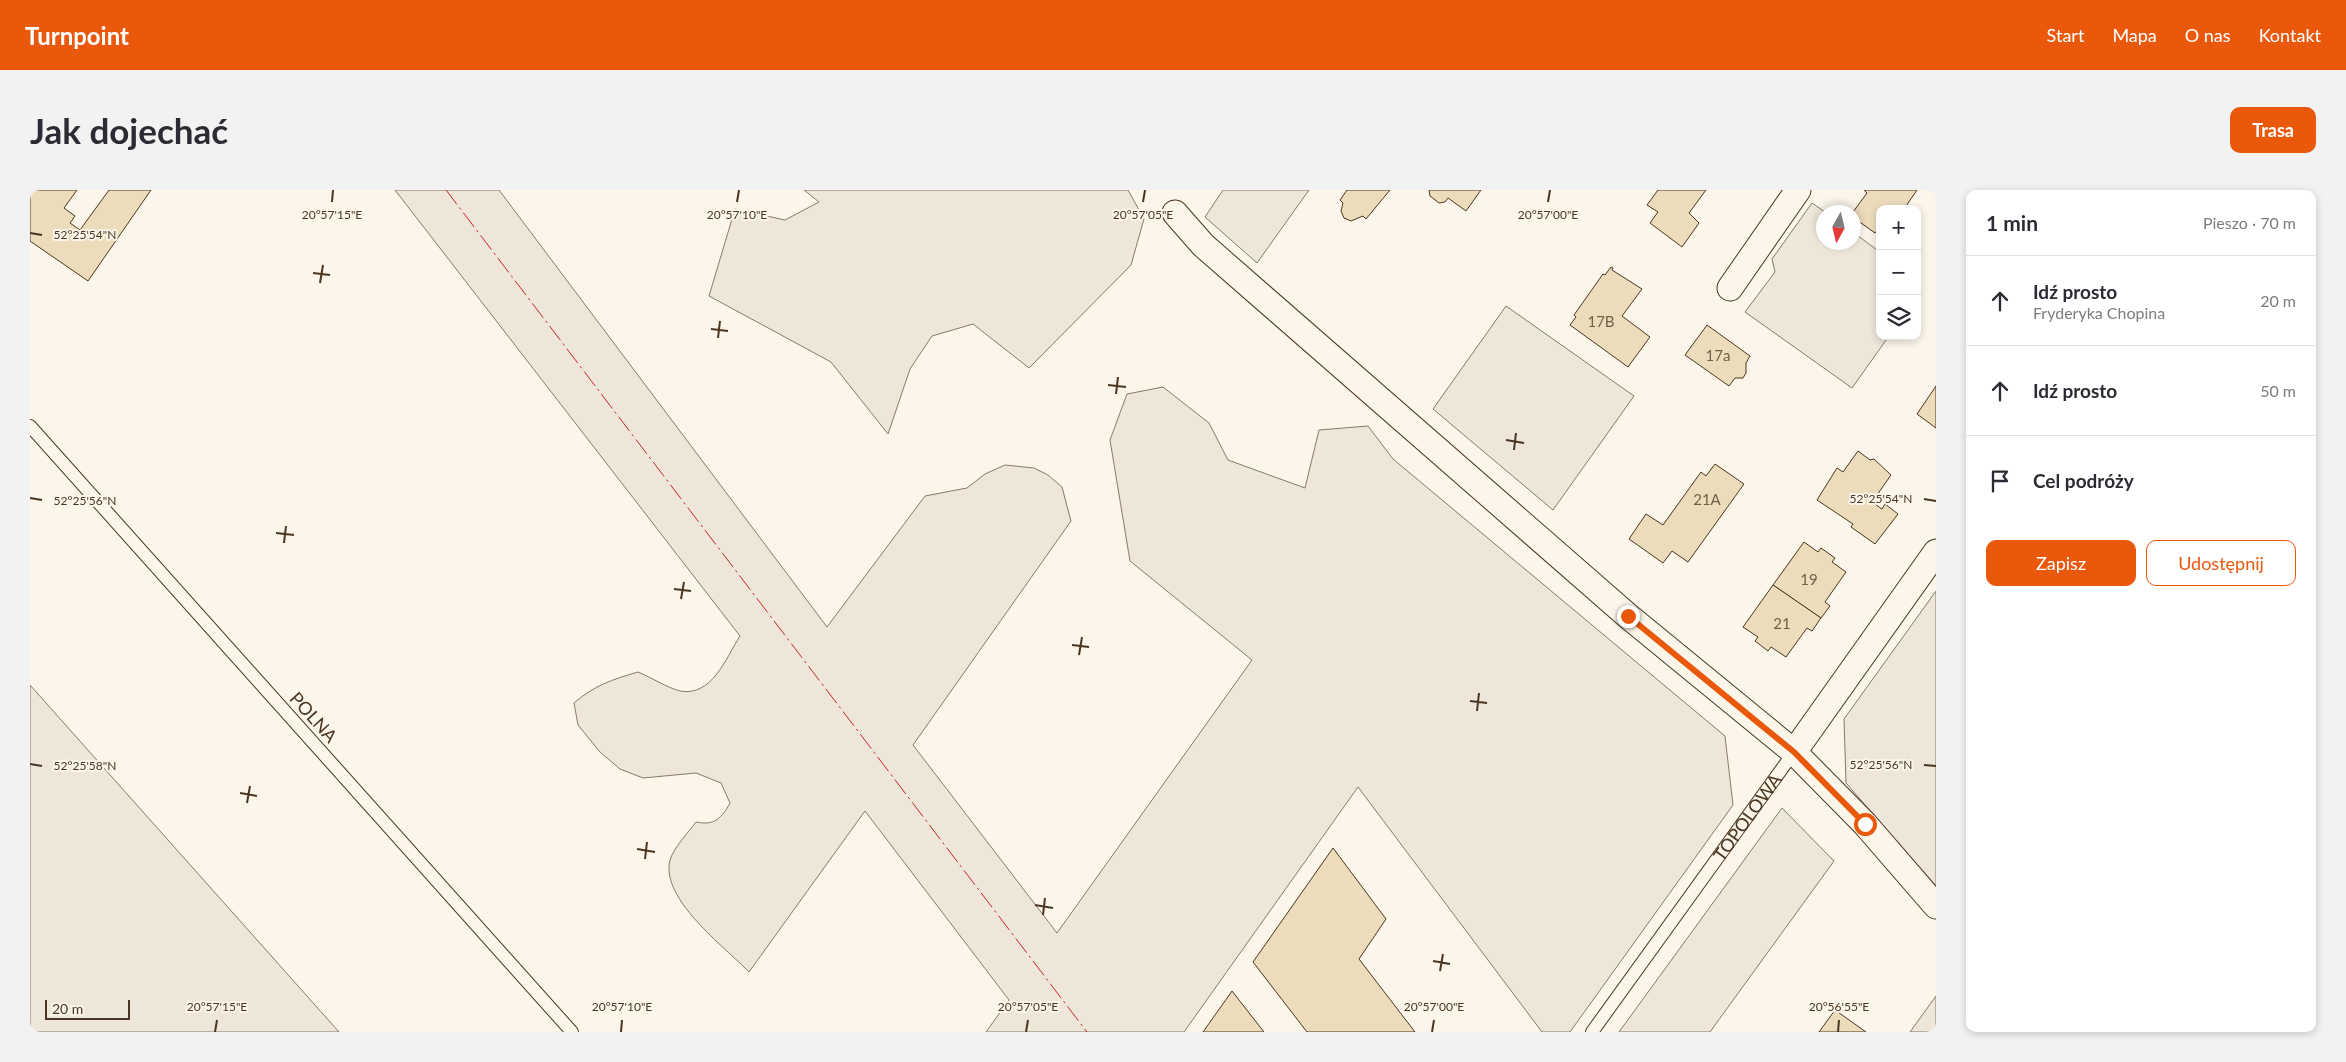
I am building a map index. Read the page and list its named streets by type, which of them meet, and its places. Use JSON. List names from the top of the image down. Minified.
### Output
{"streets":{"street":["TOPOLOWA"],"lane":["POLNA"]},"house_numbers":["17B","17a","21A","19","21"],"scale_bar":"20 m","north":"bottom","page":{"header":"Turnpoint","nav":["Start","Mapa","O nas","Kontakt"],"buttons":["Trasa",["Zapisz","Udostępnij"]],"title":"Jak dojechać","heading":["1 min","Pieszo · 70 m"],"map_buttons":["+","−"],"list":[["Idź prosto","Fryderyka Chopina","20 m"],["Idź prosto","50 m"],"Cel podróży"],"scale":"20 m"},"coordinates":["20°57'15\"E","20°57'10\"E","20°57'05\"E","20°57'00\"E","52°25'54\"N","52°25'56\"N","52°25'58\"N","20°56'55\"E"]}
